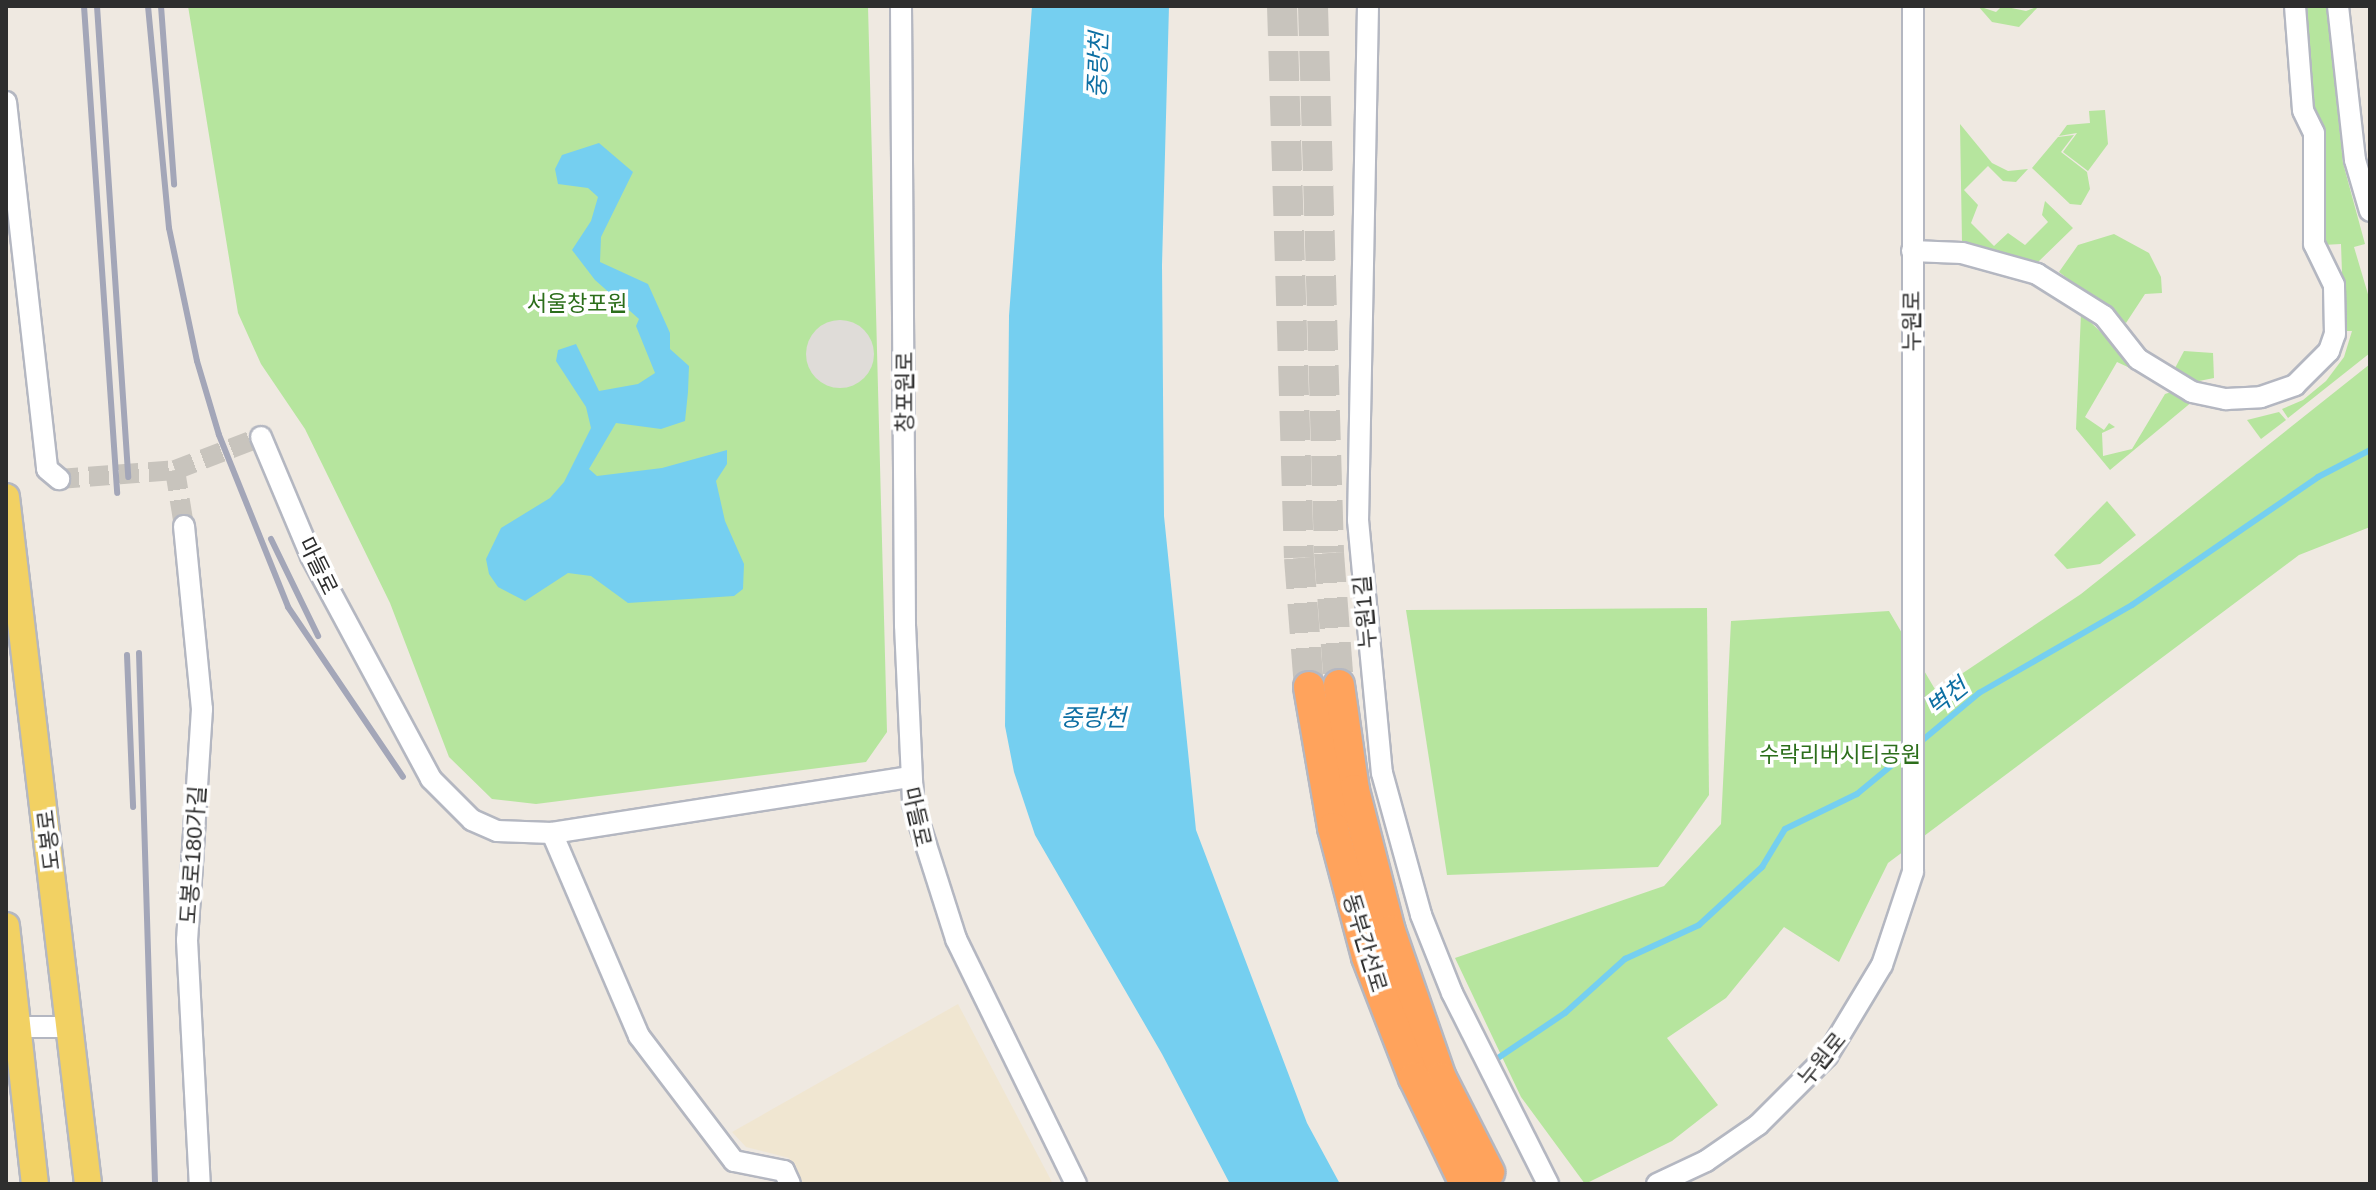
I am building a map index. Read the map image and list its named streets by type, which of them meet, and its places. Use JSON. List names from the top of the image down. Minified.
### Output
{"streets":{"highway":["동부간선로"],"main road":["도봉로"],"street":["누원로","창포원로","마들로","누원1길","도봉로180가길"]},"crossings":[["창포원로","마들로"]],"water":["중랑천","벽천"],"parks":["서울창포원","수락리버시티공원"]}
